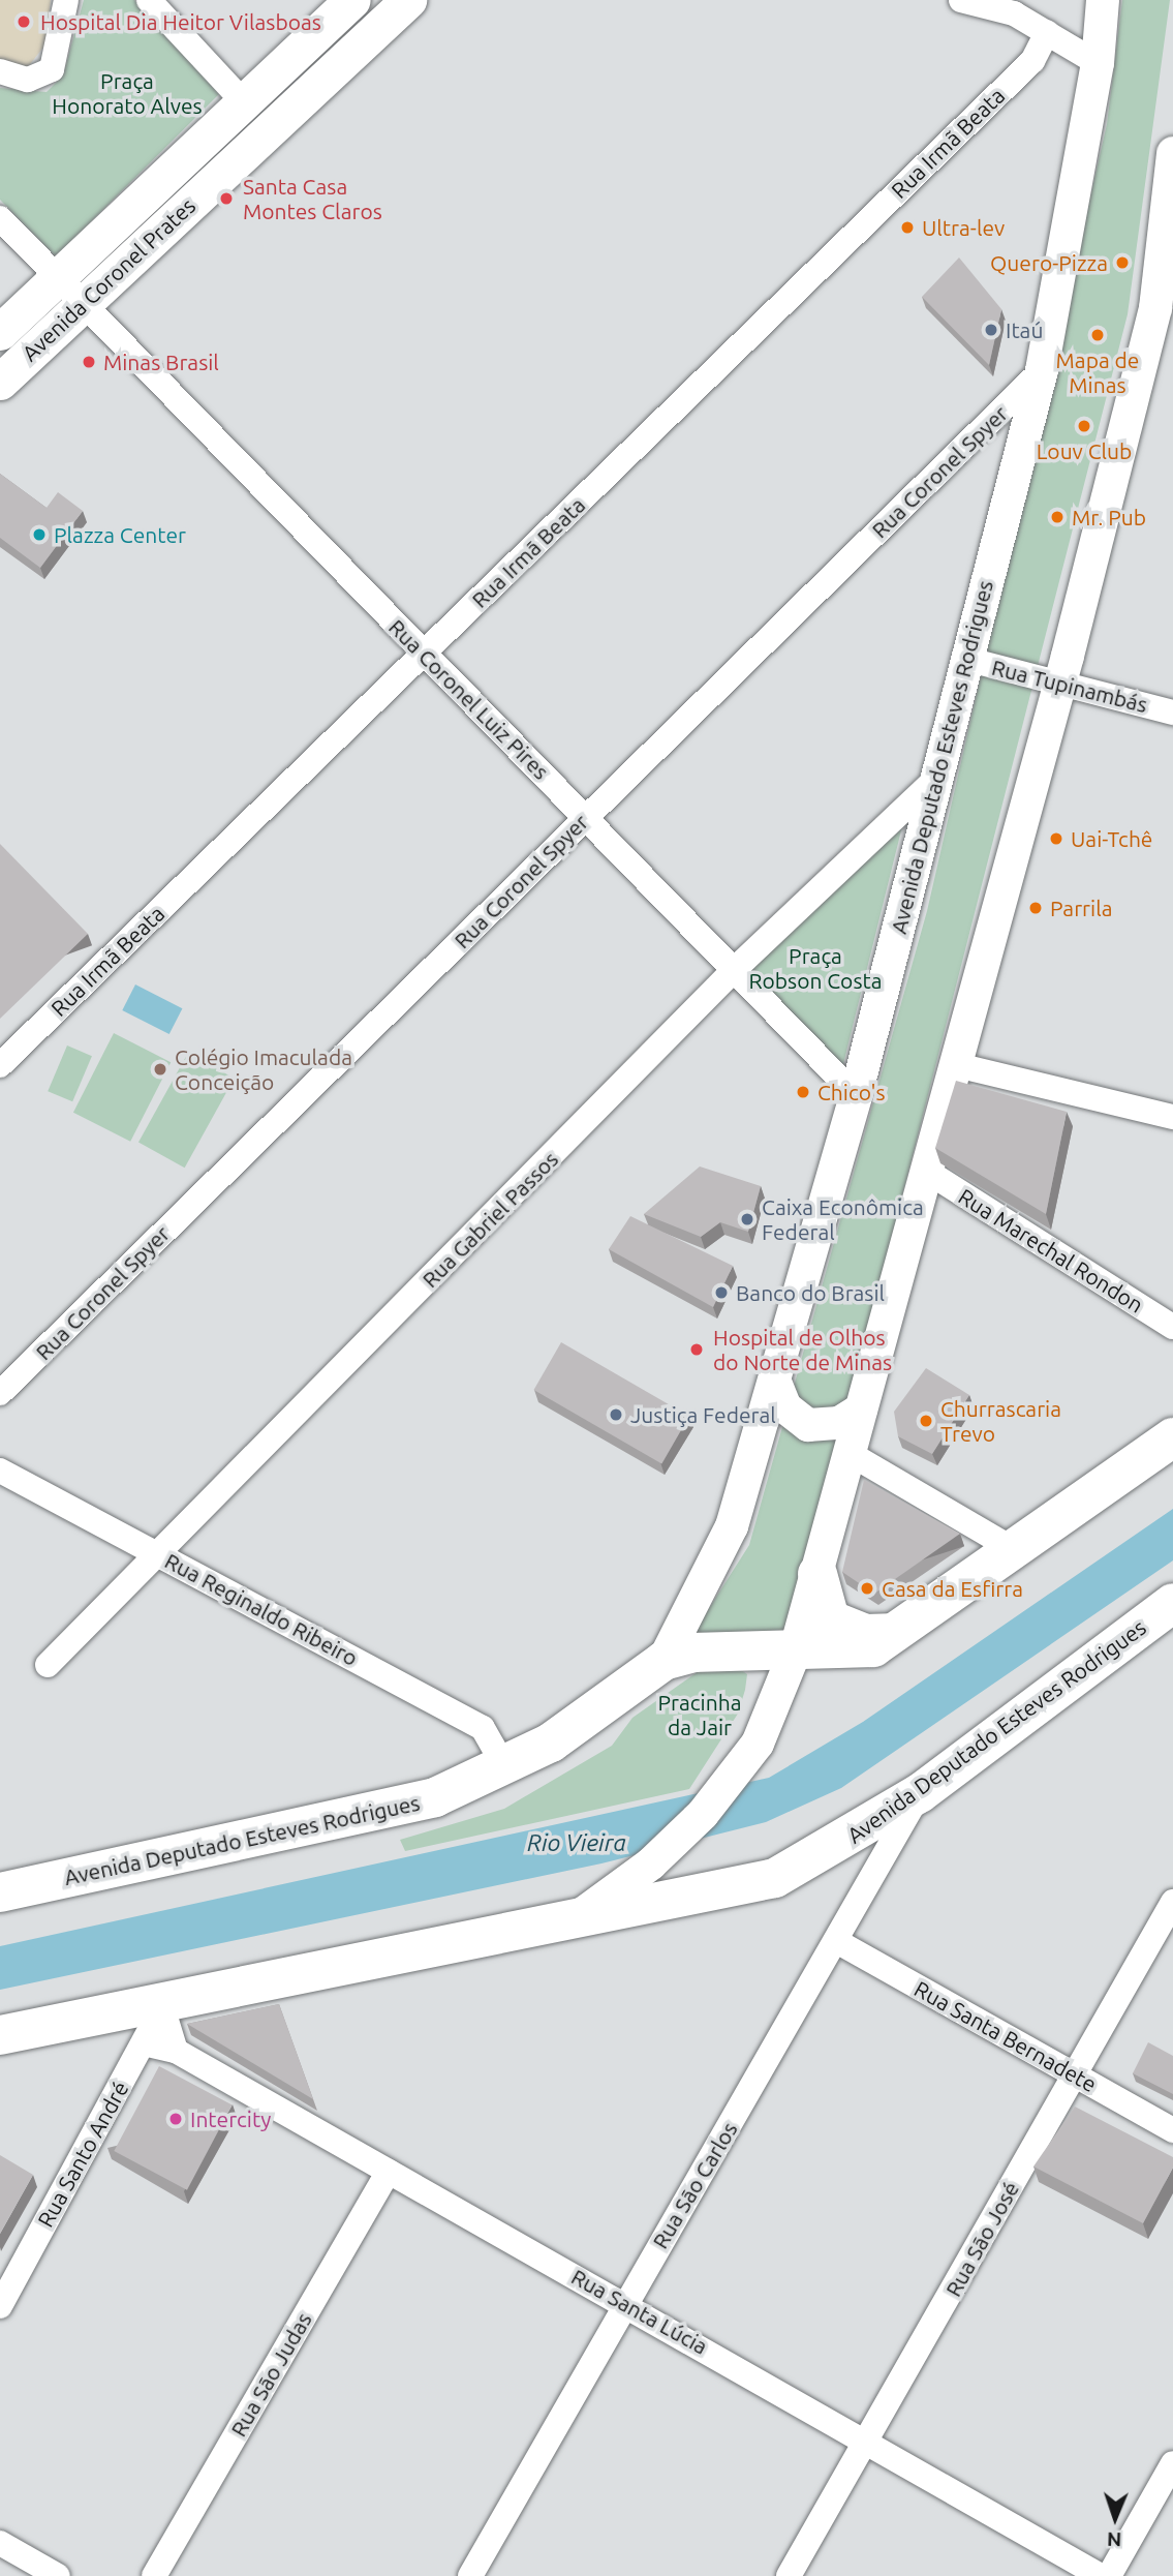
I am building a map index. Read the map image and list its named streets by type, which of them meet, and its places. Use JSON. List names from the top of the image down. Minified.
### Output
{"streets":{"main road":["Avenida Coronel Prates","Avenida Deputado Esteves Rodrigues"],"street":["Rua Irmã Beata","Rua Coronel Spyer","Rua Tupinambás","Rua Coronel Luiz Pires","Rua Gabriel Passos","Rua Marechal Rondon","Rua Reginaldo Ribeiro","Rua Santa Bernadete","Rua Santo André","Rua São Carlos","Rua São José","Rua Santa Lúcia","Rua São Judas"]},"crossings":[["Rua Irmã Beata","Rua Coronel Luiz Pires"],["Avenida Coronel Prates","Rua Coronel Luiz Pires"],["Rua Coronel Spyer","Rua Coronel Luiz Pires"],["Rua Coronel Spyer","Avenida Deputado Esteves Rodrigues"],["Rua Tupinambás","Avenida Deputado Esteves Rodrigues"],["Rua Coronel Luiz Pires","Avenida Deputado Esteves Rodrigues"],["Rua Coronel Luiz Pires","Rua Gabriel Passos"],["Avenida Deputado Esteves Rodrigues","Rua Gabriel Passos"],["Avenida Deputado Esteves Rodrigues","Rua Marechal Rondon"],["Avenida Deputado Esteves Rodrigues","Rua Reginaldo Ribeiro"],["Avenida Deputado Esteves Rodrigues","Rua Santo André"],["Avenida Deputado Esteves Rodrigues","Rua São Carlos"],["Rua Gabriel Passos","Rua Reginaldo Ribeiro"],["Rua Santa Bernadete","Rua São Carlos"],["Rua Santa Bernadete","Rua São José"],["Rua Santo André","Rua Santa Lúcia"],["Rua São Carlos","Rua Santa Lúcia"],["Rua São José","Rua Santa Lúcia"],["Rua Santa Lúcia","Rua São Judas"]],"water":["Rio Vieira"],"parks":["Praça Honorato Alves","Praça Robson Costa","Pracinha da Jair"],"places":["Hospital Dia Heitor Vilasboas","Santa Casa Montes Claros","Ultra-lev","Quero-Pizza","Itaú","Mapa de Minas","Minas Brasil","Louv Club","Mr. Pub","Plazza Center","Uai-Tchê","Parrila","Colégio Imaculada Conceição","Chico's","Caixa Econômica Federal","Banco do Brasil","Hospital de Olhos do Norte de Minas","Justiça Federal","Churrascaria Trevo","Casa da Esfirra","Intercity"],"north":"bottom"}
